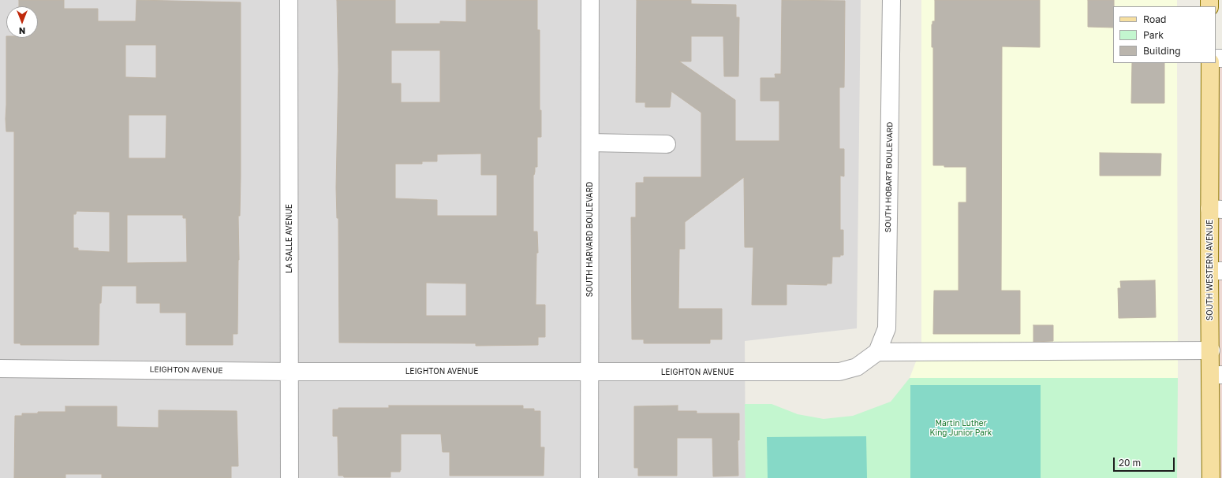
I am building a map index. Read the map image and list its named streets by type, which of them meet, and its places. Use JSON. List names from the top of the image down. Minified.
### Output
{"streets":{"main road":["SOUTH WESTERN AVENUE"],"street":["SOUTH HOBART BOULEVARD","LA SALLE AVENUE","SOUTH HARVARD BOULEVARD","LEIGHTON AVENUE"]},"crossings":[["SOUTH HOBART BOULEVARD","LEIGHTON AVENUE"],["LA SALLE AVENUE","LEIGHTON AVENUE"],["SOUTH HARVARD BOULEVARD","LEIGHTON AVENUE"]],"parks":["Martin Luther King Junior Park"],"legend":["Road","Park","Building"],"scale_bar":"20 m","north":"bottom"}
